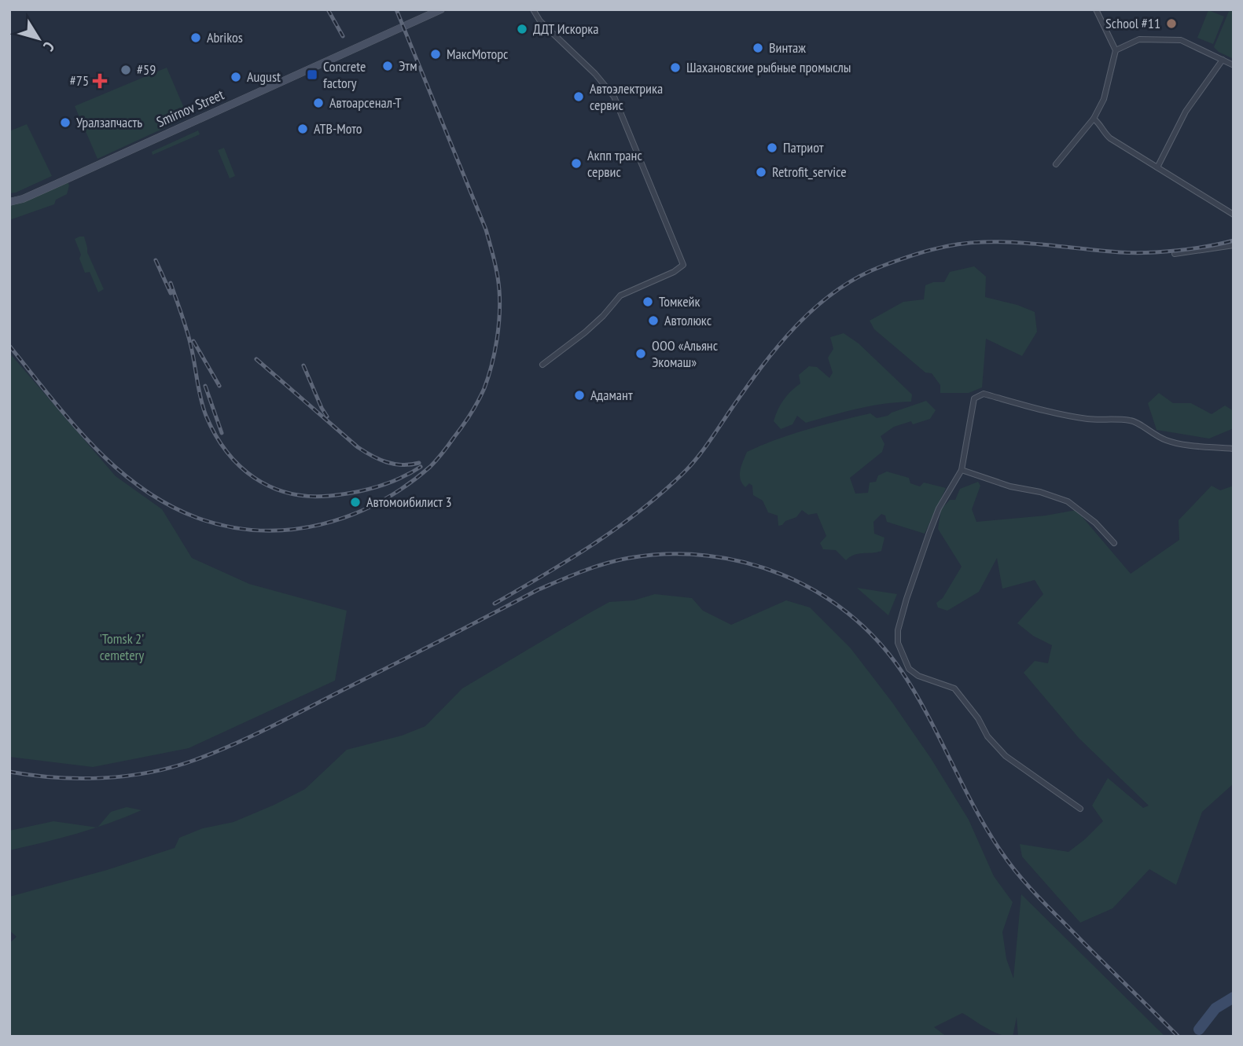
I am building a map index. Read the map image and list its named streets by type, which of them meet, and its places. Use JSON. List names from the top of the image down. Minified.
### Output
{"streets":{"main road":["Smirnov Street"]},"parks":["'Tomsk 2' cemetery"],"places":{"other":["School #11","ДДТ Искорка","Abrikos","Винтаж","МаксМоторс","Этм","Шахановские рыбные промыслы","#59","August","Автоэлектрика сервис","Автоарсенал-Т","Уралзапчасть","АТВ-Мото","Патриот","Акпп транс сервис","Retrofit_service","Томкейк","Автолюкс","ООО «Альянс Экомаш»","Адамант","Автомоибилист 3"],"transit":["Concrete factory"],"health":["#75"]},"north":"bottom right"}
